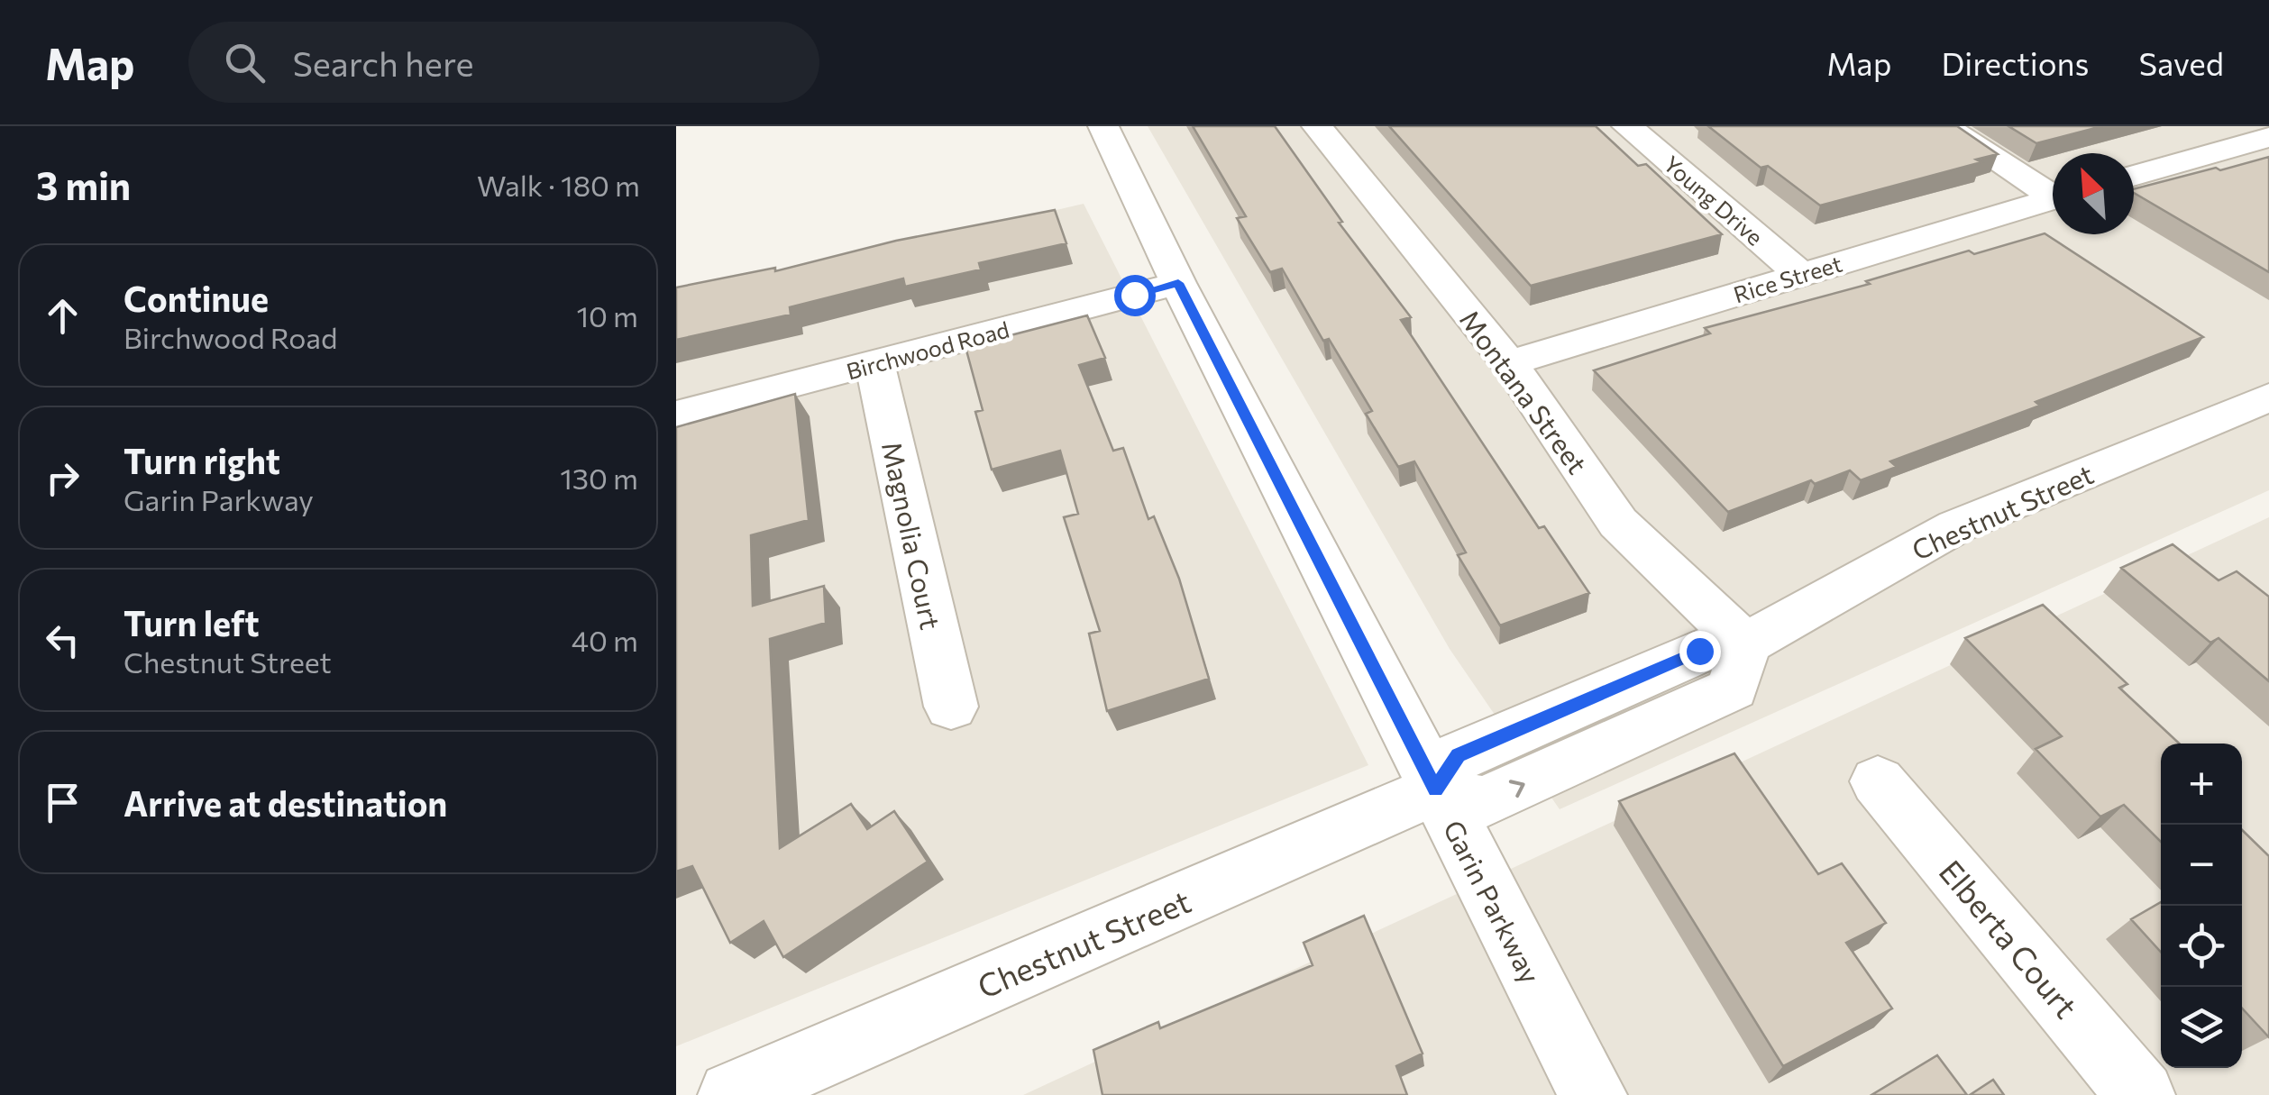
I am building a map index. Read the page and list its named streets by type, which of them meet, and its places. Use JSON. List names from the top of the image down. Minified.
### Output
{"streets":{"street":["Young Drive","Rice Street","Birchwood Road","Montana Street","Chestnut Street","Magnolia Court","Garin Parkway","Elberta Court"]},"crossings":[["Young Drive","Rice Street"],["Rice Street","Montana Street"],["Birchwood Road","Magnolia Court"],["Birchwood Road","Garin Parkway"],["Montana Street","Chestnut Street"],["Chestnut Street","Garin Parkway"]],"north":"top left","page":{"header":"Map","search":"Search here","nav":["Map","Directions","Saved"],"heading":["3 min","Walk · 180 m"],"list":[["Continue","Birchwood Road","10 m"],["Turn right","Garin Parkway","130 m"],["Turn left","Chestnut Street","40 m"],"Arrive at destination"],"map_buttons":["+","−"]}}
